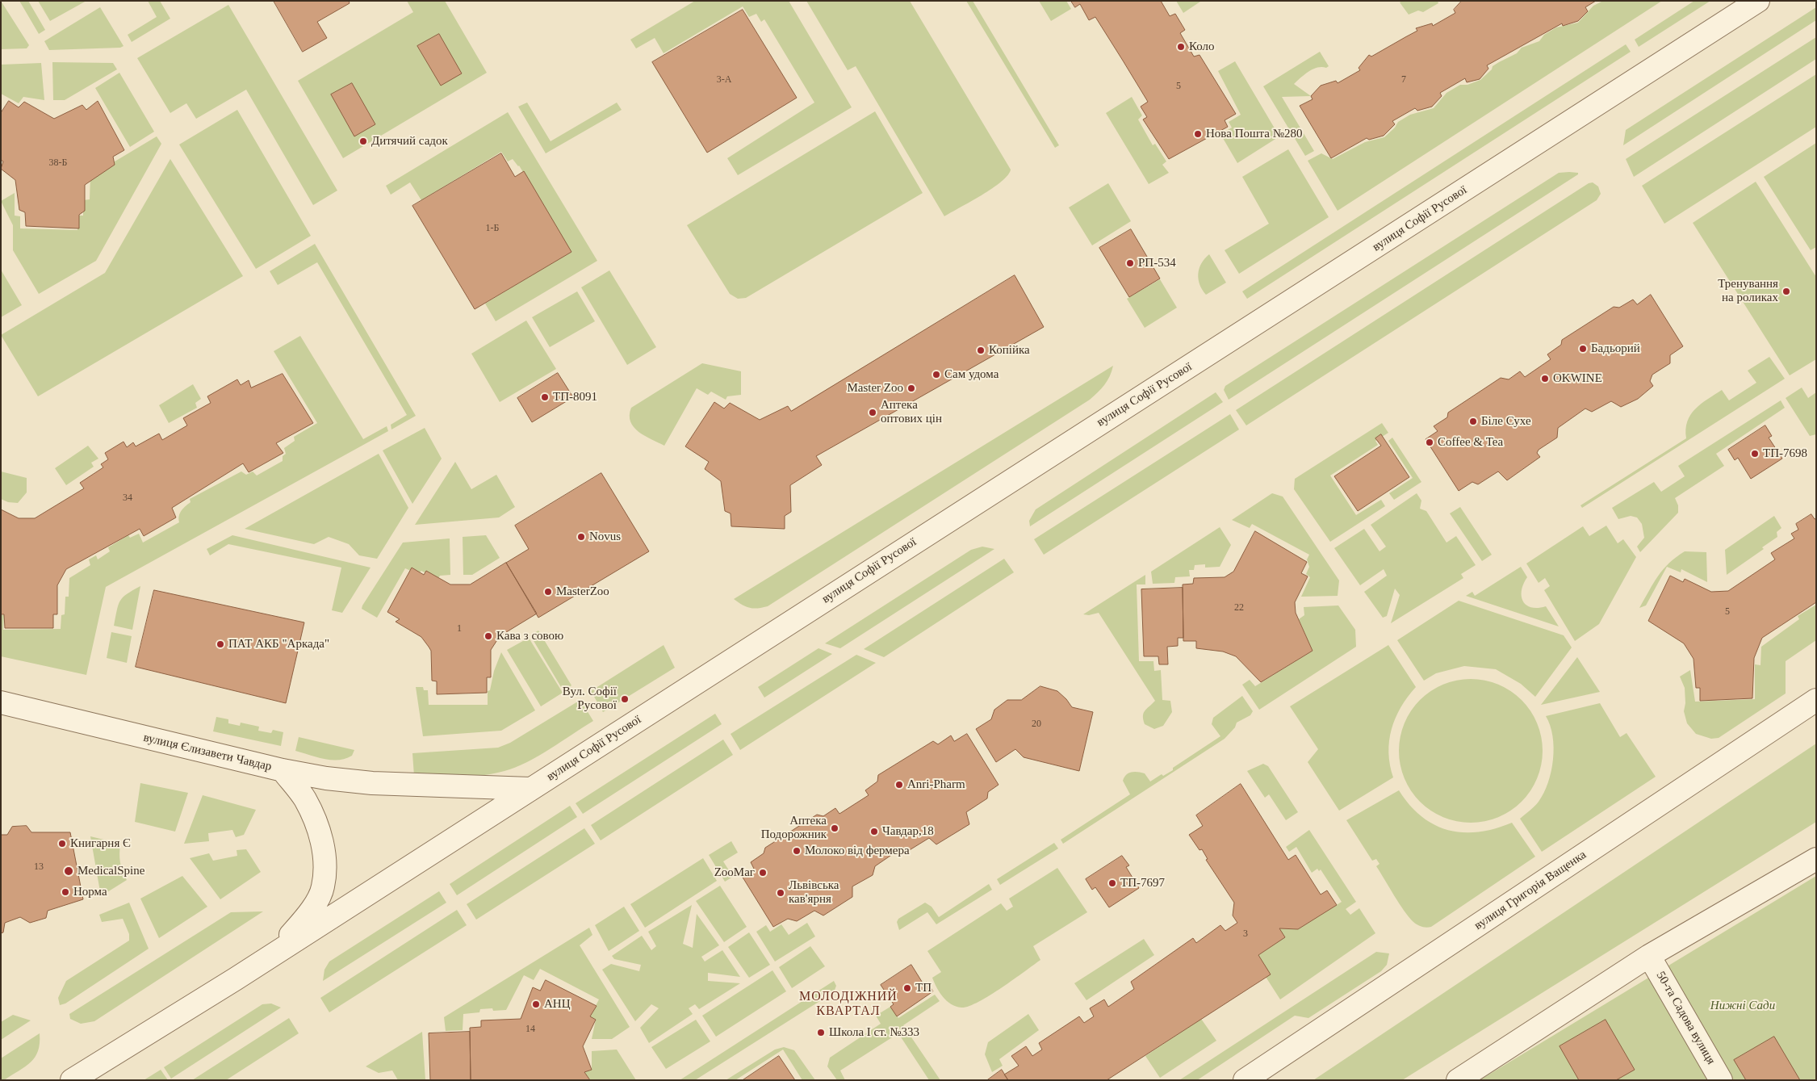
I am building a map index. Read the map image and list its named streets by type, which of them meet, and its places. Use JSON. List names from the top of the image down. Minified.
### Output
{"streets":{"street":["вулиця Софії Русової","вулиця Єлизавети Чавдар","вулиця Григорія Ващенка","50-та Садова вулиця"]},"crossings":[["вулиця Софії Русової","вулиця Єлизавети Чавдар"]],"districts":["МОЛОДІЖНИЙ КВАРТАЛ"],"parks":["Нижні Сади"],"places":["Коло","Нова Пошта №280","Дитячий садок","РП-534","Тренування на роликах","Бадьорий","Копійка","Сам удома","OKWINE","Master Zoo","ТП-8091","Аптека оптових цін","Біле Сухе","Coffee & Tea","ТП-7698","Novus","MasterZoo","Кава з совою","ПАТ АКБ \"Аркада\"","Вул. Софії Русової","Anri-Pharm","Аптека Подорожник","Чавдар,18","Книгарня Є","Молоко від фермера","MedicalSpine","ZooМаг","ТП-7697","Норма","Львівська кав'ярня","ТП","АНЦ","Школа І ст. №333"],"house_numbers":["3-А","7","5","38-Б","1-Б","34","22","5","1","20","13","3","14"]}
